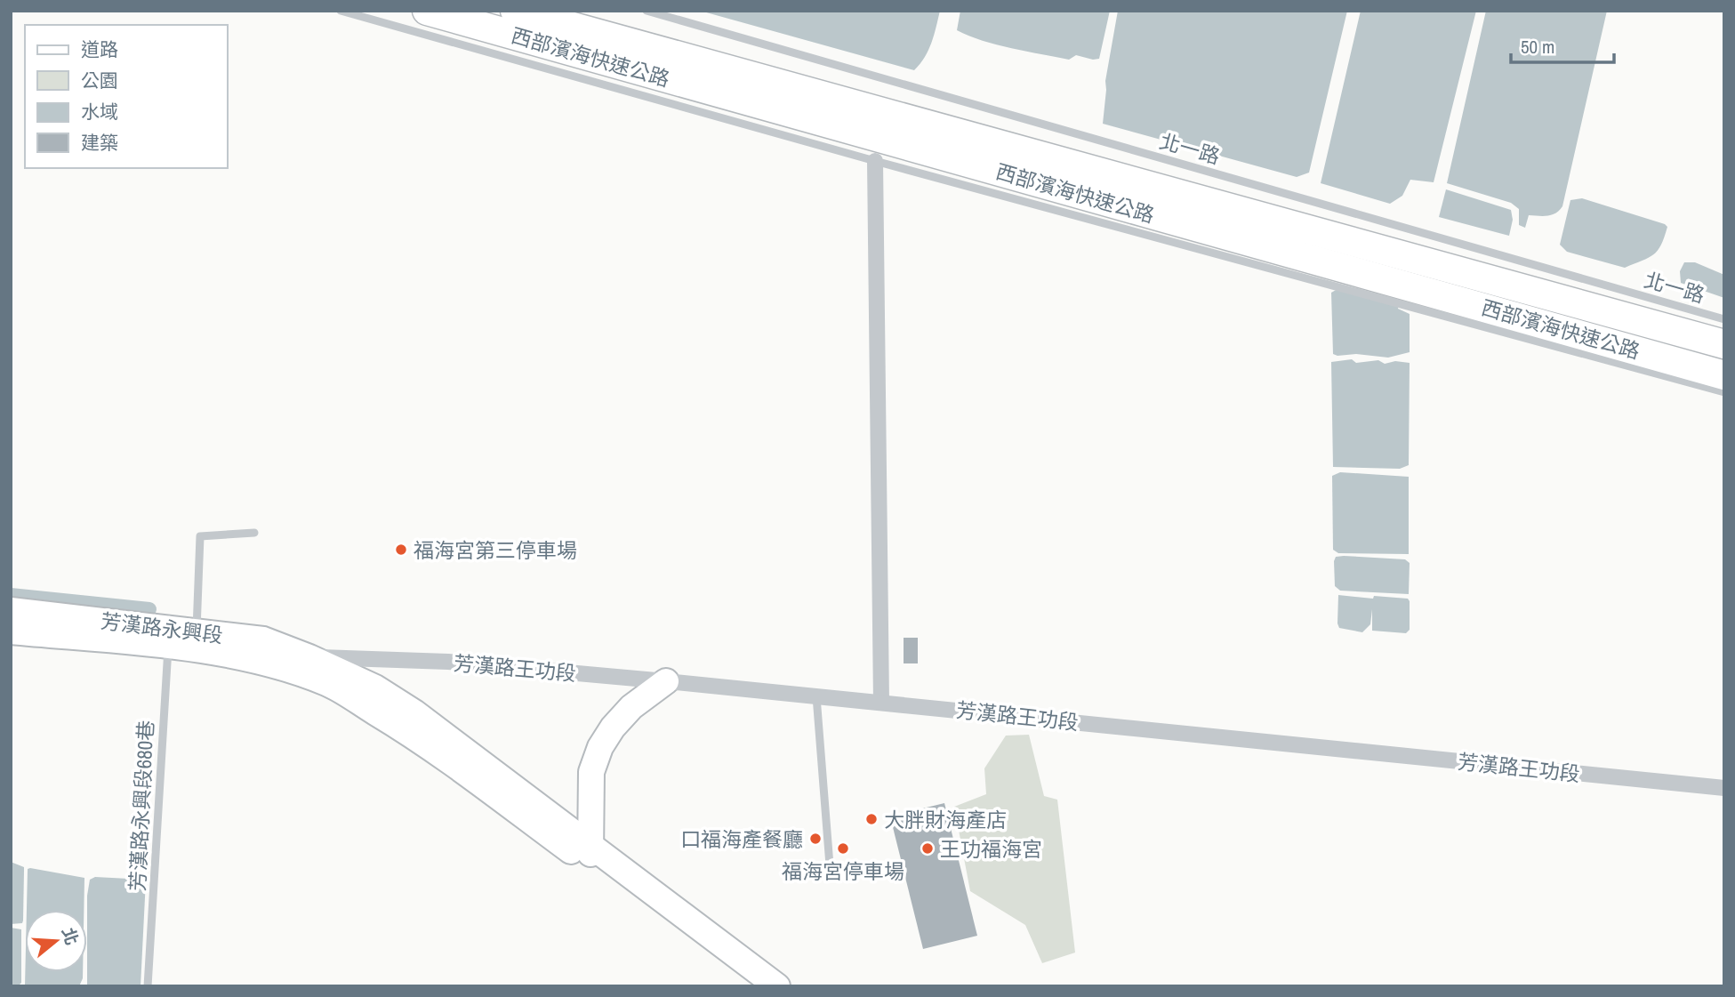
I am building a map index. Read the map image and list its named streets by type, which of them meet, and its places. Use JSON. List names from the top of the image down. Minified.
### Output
{"streets":{"highway":["西部濱海快速公路"],"main road":["芳漢路永興段"],"street":["芳漢路王功段"],"lane":["北一路","芳漢路永興段680巷"]},"crossings":[["芳漢路永興段","芳漢路王功段"],["芳漢路永興段","芳漢路永興段680巷"]],"places":["福海宮第三停車場","大胖財海產店","口福海產餐廳","福海宮停車場","王功福海宮"],"legend":["道路","公園","水域","建築"],"scale_bar":"50 m","north":"right"}
